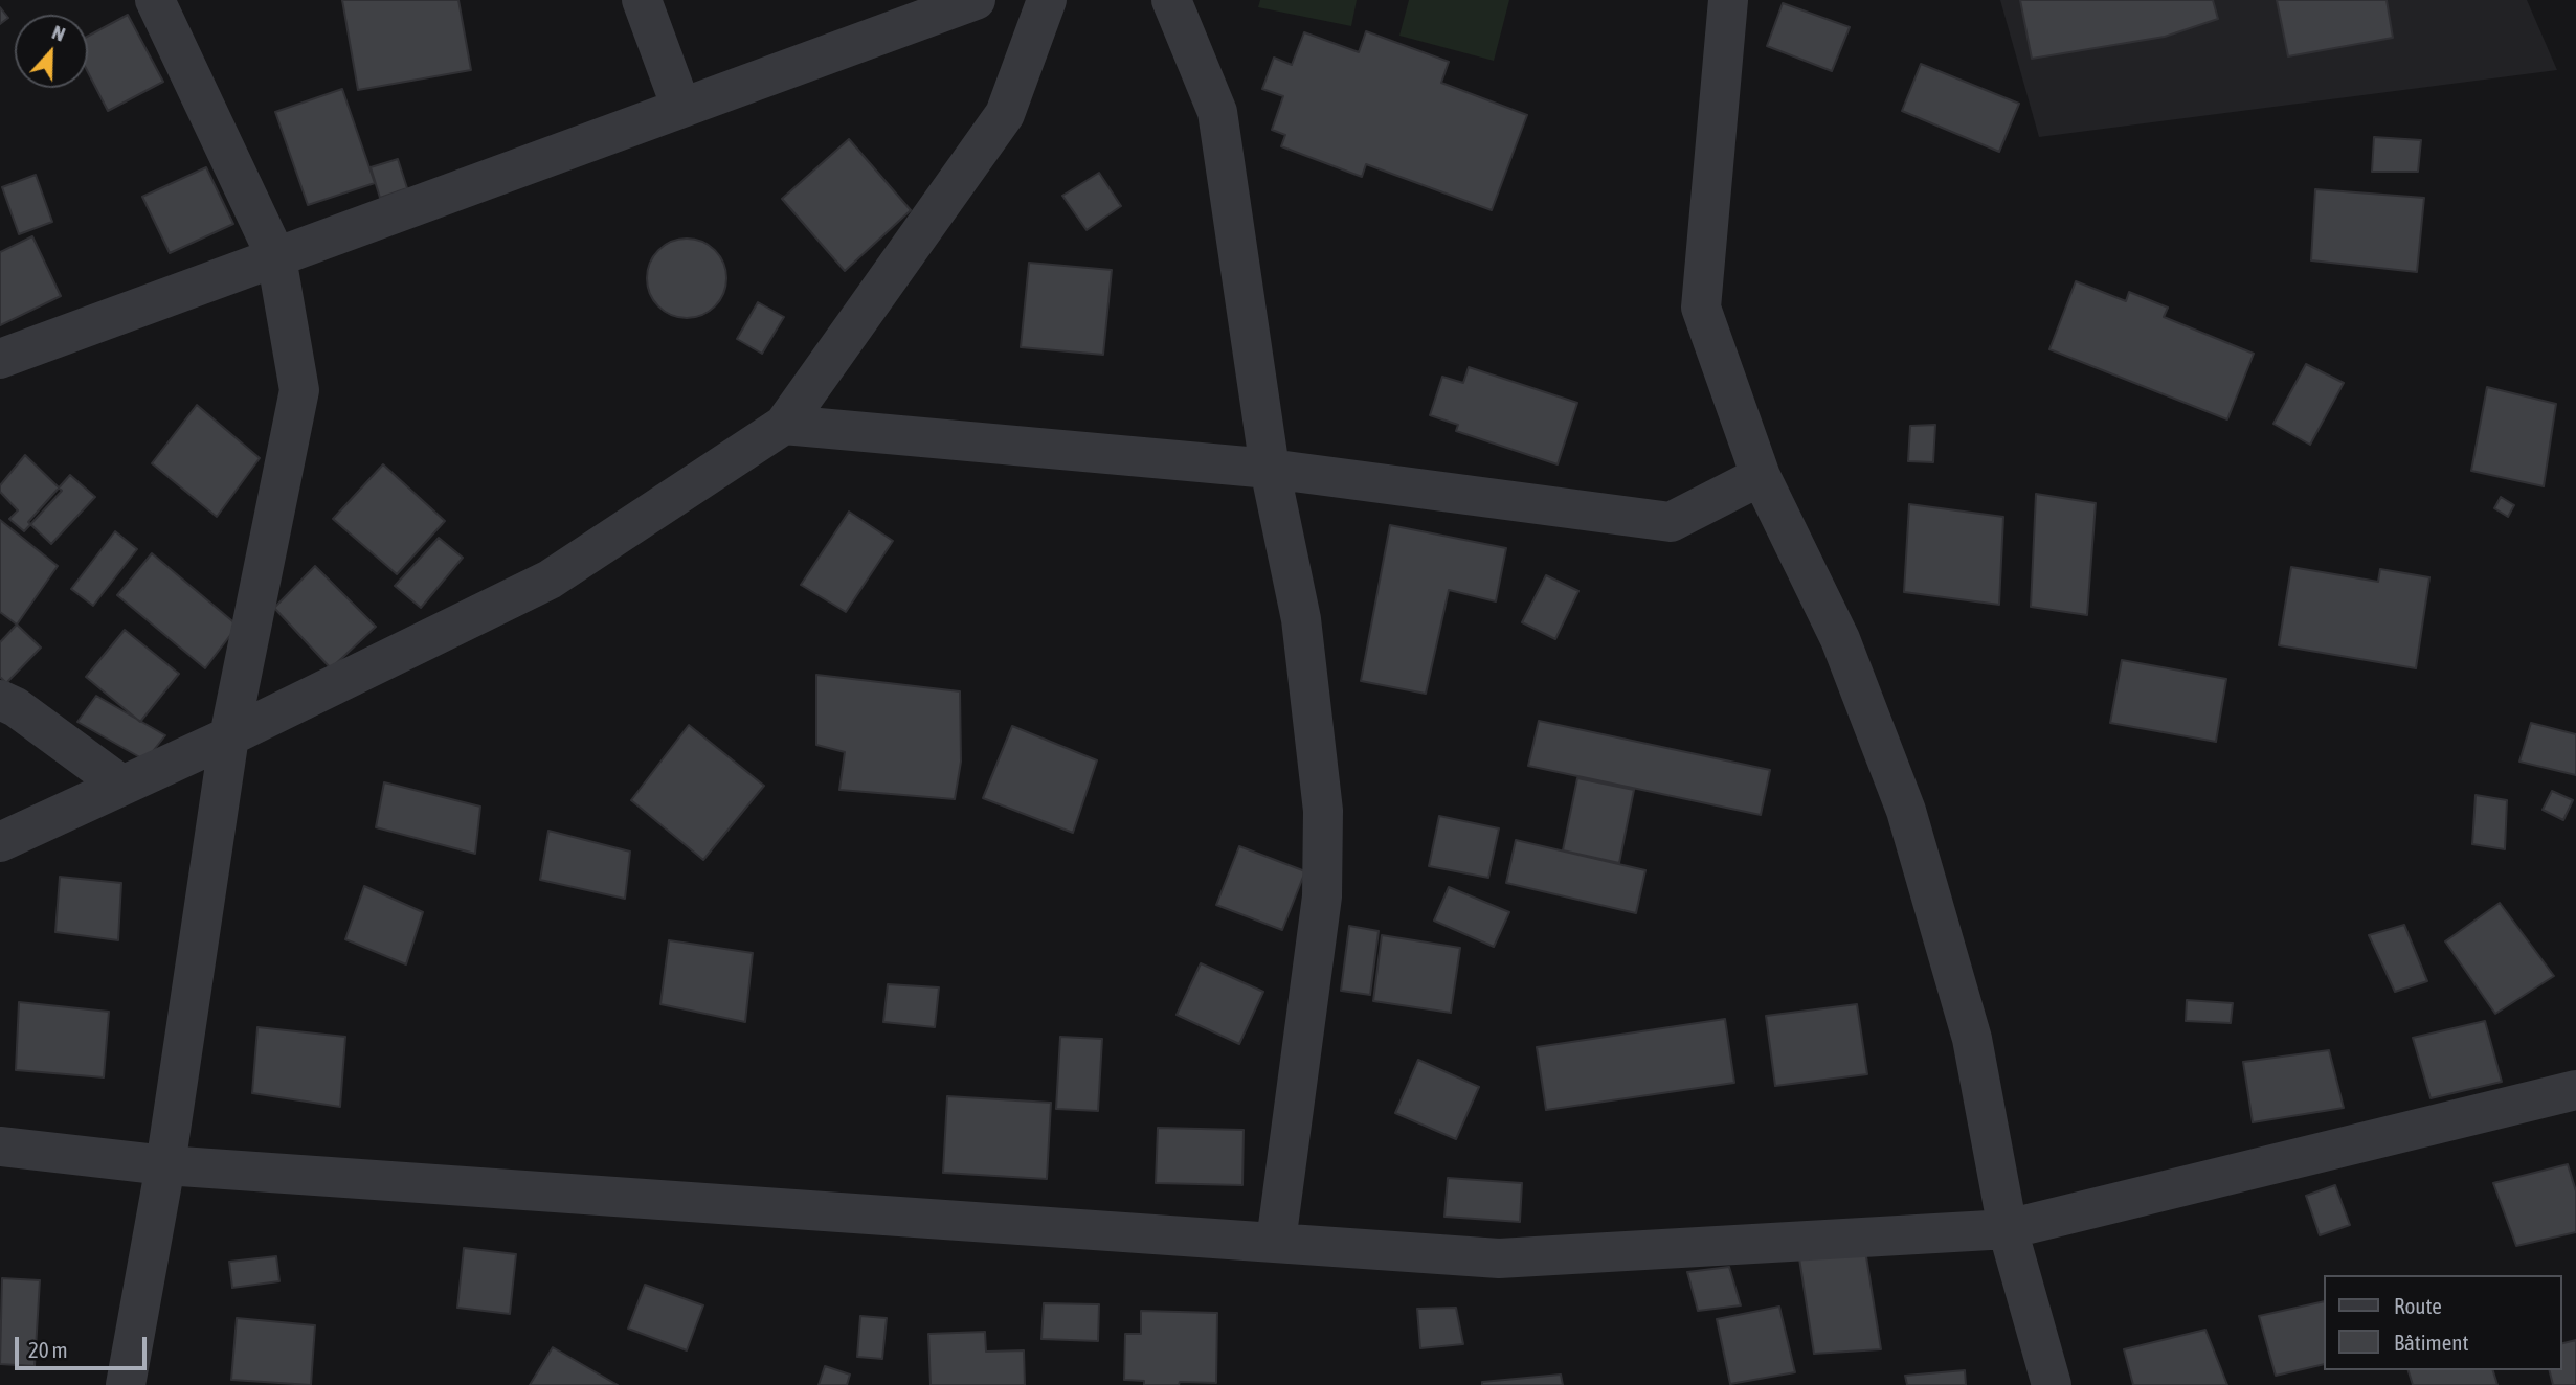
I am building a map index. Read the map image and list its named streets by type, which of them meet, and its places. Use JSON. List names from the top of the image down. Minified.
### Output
{"legend":["Route","Bâtiment"],"scale_bar":"20 m","north":"top"}
